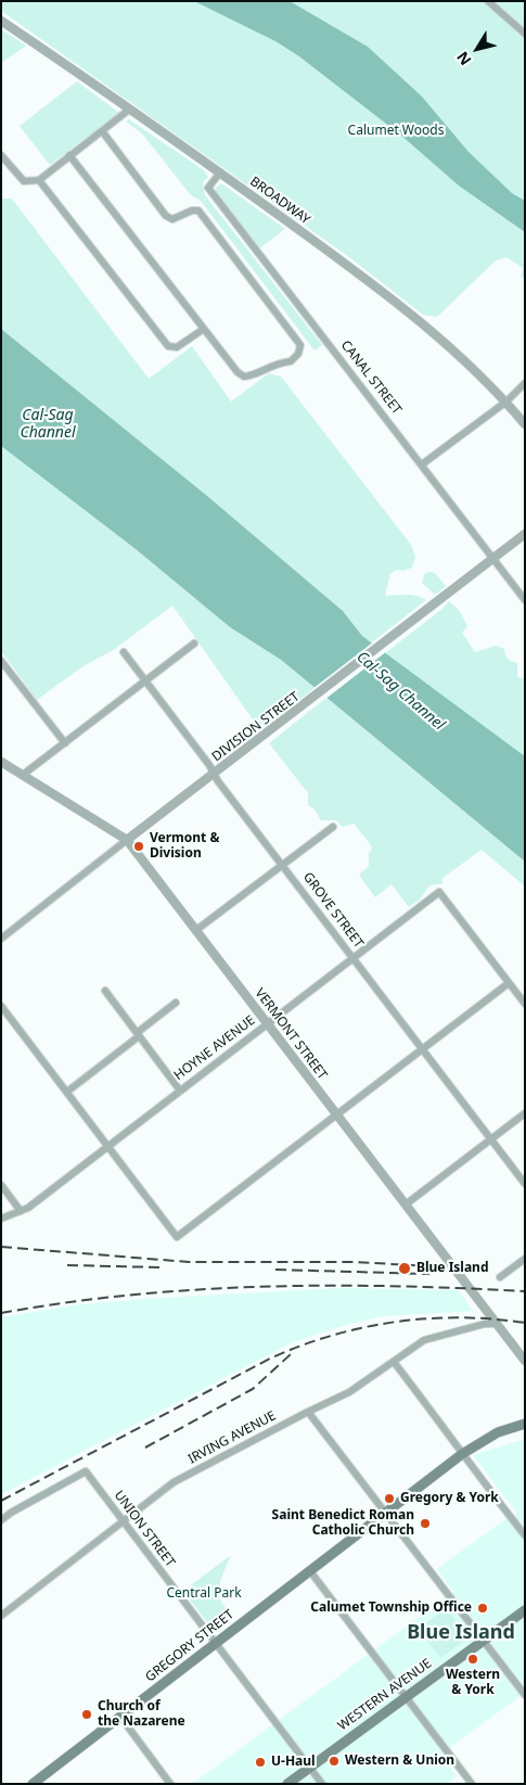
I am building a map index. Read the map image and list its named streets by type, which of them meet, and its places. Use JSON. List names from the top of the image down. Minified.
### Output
{"streets":{"main road":["GREGORY STREET","WESTERN AVENUE"],"street":["BROADWAY","CANAL STREET","DIVISION STREET","GROVE STREET","VERMONT STREET","HOYNE AVENUE","IRVING AVENUE","UNION STREET"]},"crossings":[["BROADWAY","CANAL STREET"],["CANAL STREET","DIVISION STREET"],["DIVISION STREET","GROVE STREET"],["DIVISION STREET","VERMONT STREET"],["GROVE STREET","HOYNE AVENUE"],["VERMONT STREET","HOYNE AVENUE"],["VERMONT STREET","IRVING AVENUE"],["IRVING AVENUE","UNION STREET"],["UNION STREET","GREGORY STREET"],["UNION STREET","WESTERN AVENUE"]],"districts":["Blue Island"],"water":["Cal-Sag Channel"],"parks":["Calumet Woods","Central Park"],"places":["Vermont & Division","Blue Island","Gregory & York","Saint Benedict Roman Catholic Church","Calumet Township Office","Western & York","Church of the Nazarene","Western & Union","U-Haul"],"north":"bottom left"}
